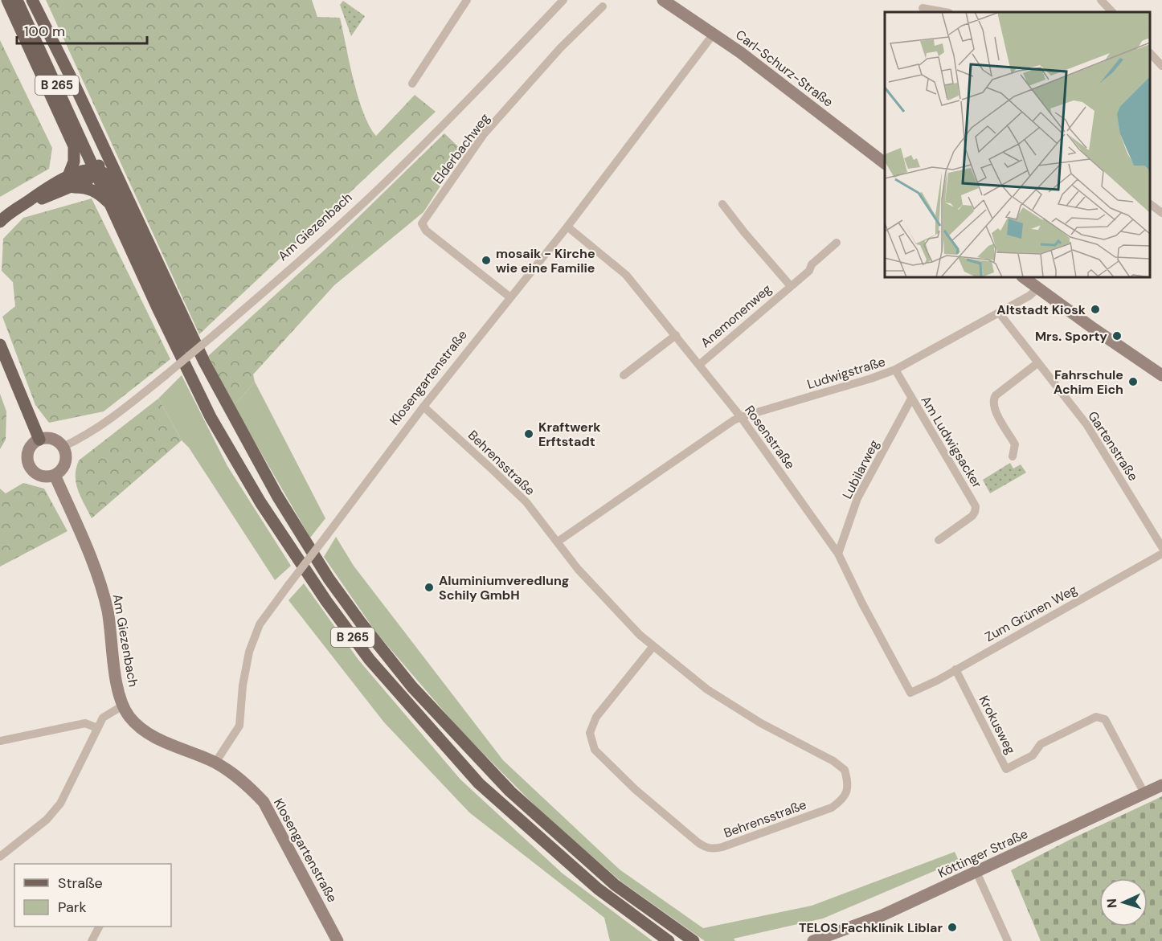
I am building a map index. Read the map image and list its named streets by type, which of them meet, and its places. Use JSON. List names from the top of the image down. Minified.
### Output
{"streets":{"main road":["B 265"],"street":["Carl-Schurz-Straße","Elderbachweg","Am Giezenbach","Anemonenweg","Ludwigstraße","Klosengartenstraße","Rosenstraße","Am Ludwigsacker","Gartenstraße","Behrensstraße","Lubilarweg","Zum Grünen Weg","Krokusweg","Köttinger Straße"]},"crossings":[["Carl-Schurz-Straße","Klosengartenstraße"],["Elderbachweg","Klosengartenstraße"],["Am Giezenbach","Klosengartenstraße"],["Anemonenweg","Rosenstraße"],["Ludwigstraße","Rosenstraße"],["Ludwigstraße","Am Ludwigsacker"],["Ludwigstraße","Gartenstraße"],["Ludwigstraße","Behrensstraße"],["Klosengartenstraße","Rosenstraße"],["Klosengartenstraße","Behrensstraße"],["Rosenstraße","Lubilarweg"],["Rosenstraße","Zum Grünen Weg"],["Am Ludwigsacker","Lubilarweg"],["Zum Grünen Weg","Krokusweg"],["Krokusweg","Köttinger Straße"]],"places":["mosaik - Kirche wie eine Familie","Altstadt Kiosk","Mrs. Sporty","Fahrschule Achim Eich","Kraftwerk Erftstadt","Aluminiumveredlung Schily GmbH","TELOS Fachklinik Liblar"],"legend":["Straße","Park"],"scale_bar":"100 m","north":"left"}
